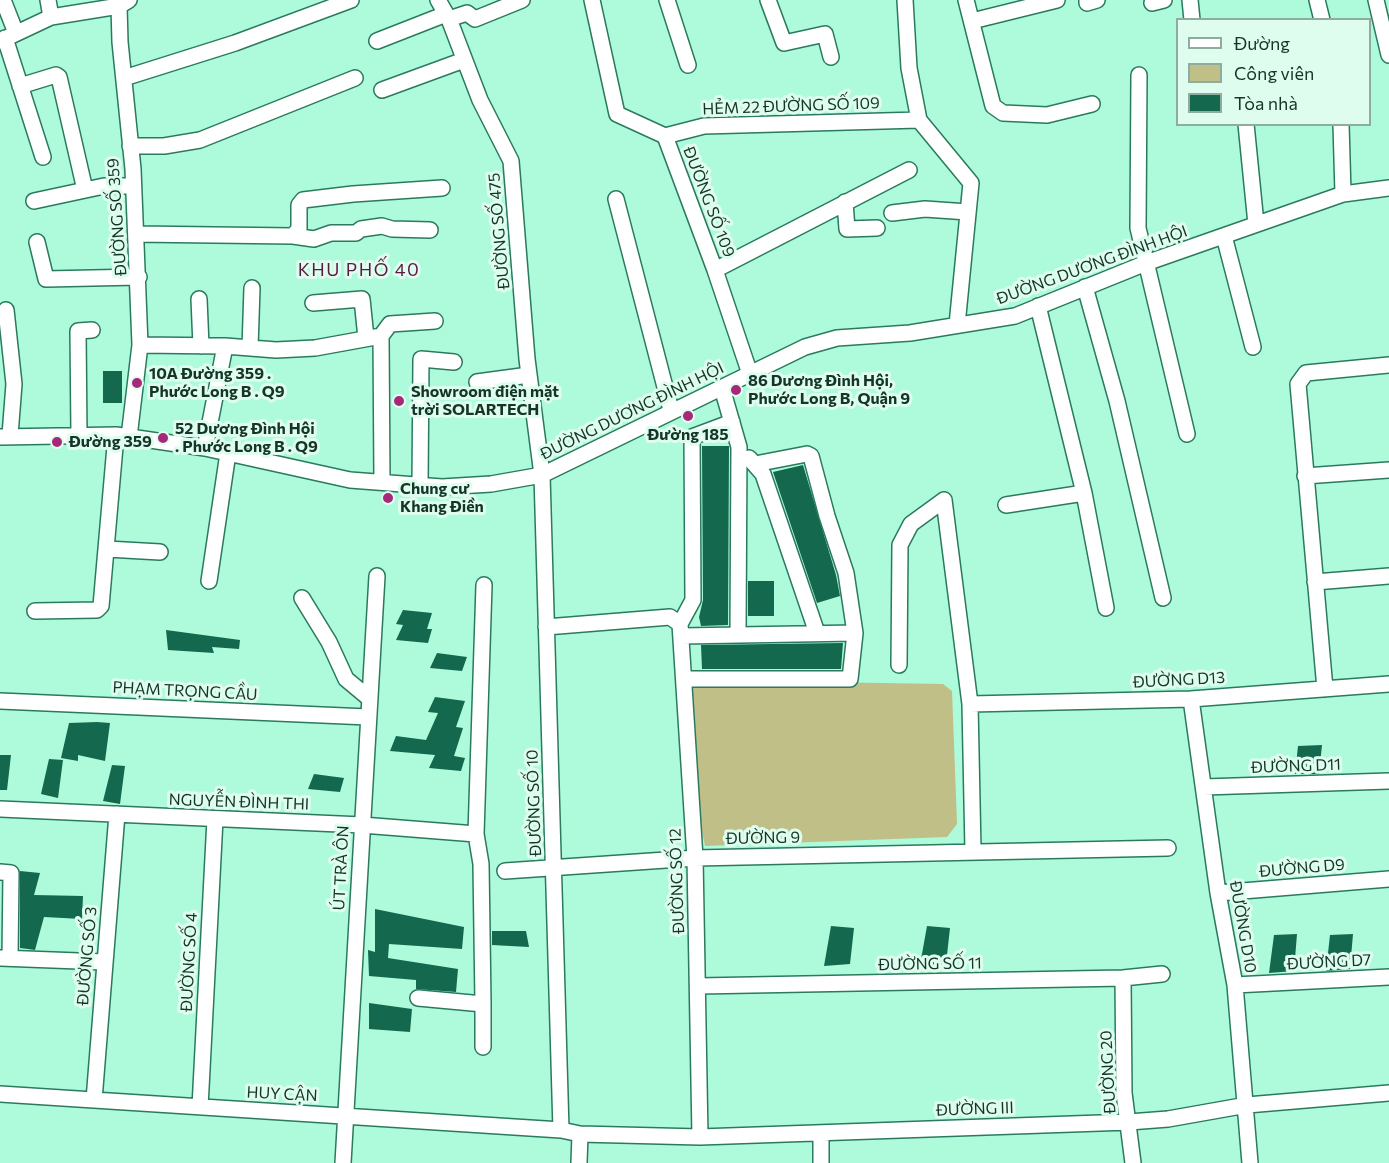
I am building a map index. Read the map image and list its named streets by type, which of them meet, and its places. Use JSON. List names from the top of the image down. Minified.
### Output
{"streets":{"street":["HẺM 22 ĐƯỜNG SỐ 109","ĐƯỜNG SỐ 109","ĐƯỜNG SỐ 359","ĐƯỜNG SỐ 475","ĐƯỜNG DƯƠNG ĐÌNH HỘI","ĐƯỜNG D13","PHẠM TRỌNG CẦU","ĐƯỜNG D11","NGUYỄN ĐÌNH THI","ĐƯỜNG SỐ 10","ĐƯỜNG 9","ÚT TRÀ ÔN","ĐƯỜNG D9","ĐƯỜNG SỐ 12","ĐƯỜNG D10","ĐƯỜNG SỐ 3","ĐƯỜNG SỐ 4","ĐƯỜNG D7","ĐƯỜNG SỐ 11","ĐƯỜNG 20","HUY CẬN","ĐƯỜNG III"]},"crossings":[["HẺM 22 ĐƯỜNG SỐ 109","ĐƯỜNG SỐ 109"],["ĐƯỜNG SỐ 109","ĐƯỜNG DƯƠNG ĐÌNH HỘI"],["ĐƯỜNG SỐ 359","ĐƯỜNG DƯƠNG ĐÌNH HỘI"],["ĐƯỜNG SỐ 475","ĐƯỜNG DƯƠNG ĐÌNH HỘI"],["ĐƯỜNG SỐ 475","ĐƯỜNG SỐ 10"],["ĐƯỜNG DƯƠNG ĐÌNH HỘI","ĐƯỜNG SỐ 10"],["ĐƯỜNG D13","ĐƯỜNG D10"],["PHẠM TRỌNG CẦU","ÚT TRÀ ÔN"],["ĐƯỜNG D11","ĐƯỜNG D10"],["NGUYỄN ĐÌNH THI","ÚT TRÀ ÔN"],["NGUYỄN ĐÌNH THI","ĐƯỜNG SỐ 3"],["NGUYỄN ĐÌNH THI","ĐƯỜNG SỐ 4"],["ĐƯỜNG SỐ 10","ĐƯỜNG 9"],["ĐƯỜNG SỐ 10","HUY CẬN"],["ĐƯỜNG SỐ 10","ĐƯỜNG III"],["ĐƯỜNG 9","ĐƯỜNG SỐ 12"],["ÚT TRÀ ÔN","HUY CẬN"],["ĐƯỜNG D9","ĐƯỜNG D10"],["ĐƯỜNG SỐ 12","ĐƯỜNG SỐ 11"],["ĐƯỜNG SỐ 12","ĐƯỜNG III"],["ĐƯỜNG D10","ĐƯỜNG D7"],["ĐƯỜNG D10","ĐƯỜNG III"],["ĐƯỜNG SỐ 3","HUY CẬN"],["ĐƯỜNG SỐ 4","HUY CẬN"],["ĐƯỜNG SỐ 11","ĐƯỜNG 20"],["ĐƯỜNG 20","ĐƯỜNG III"],["HUY CẬN","ĐƯỜNG III"]],"districts":["KHU PHỐ 40"],"places":["10A Đường 359 . Phước Long B . Q9","86 Dương Đình Hội, Phước Long B, Quận 9","Showroom điện mặt trời SOLARTECH","Đường 185","52 Dương Đình Hội . Phước Long B . Q9","Đường 359","Chung cư Khang Điền"],"legend":["Đường","Công viên","Tòa nhà"]}
